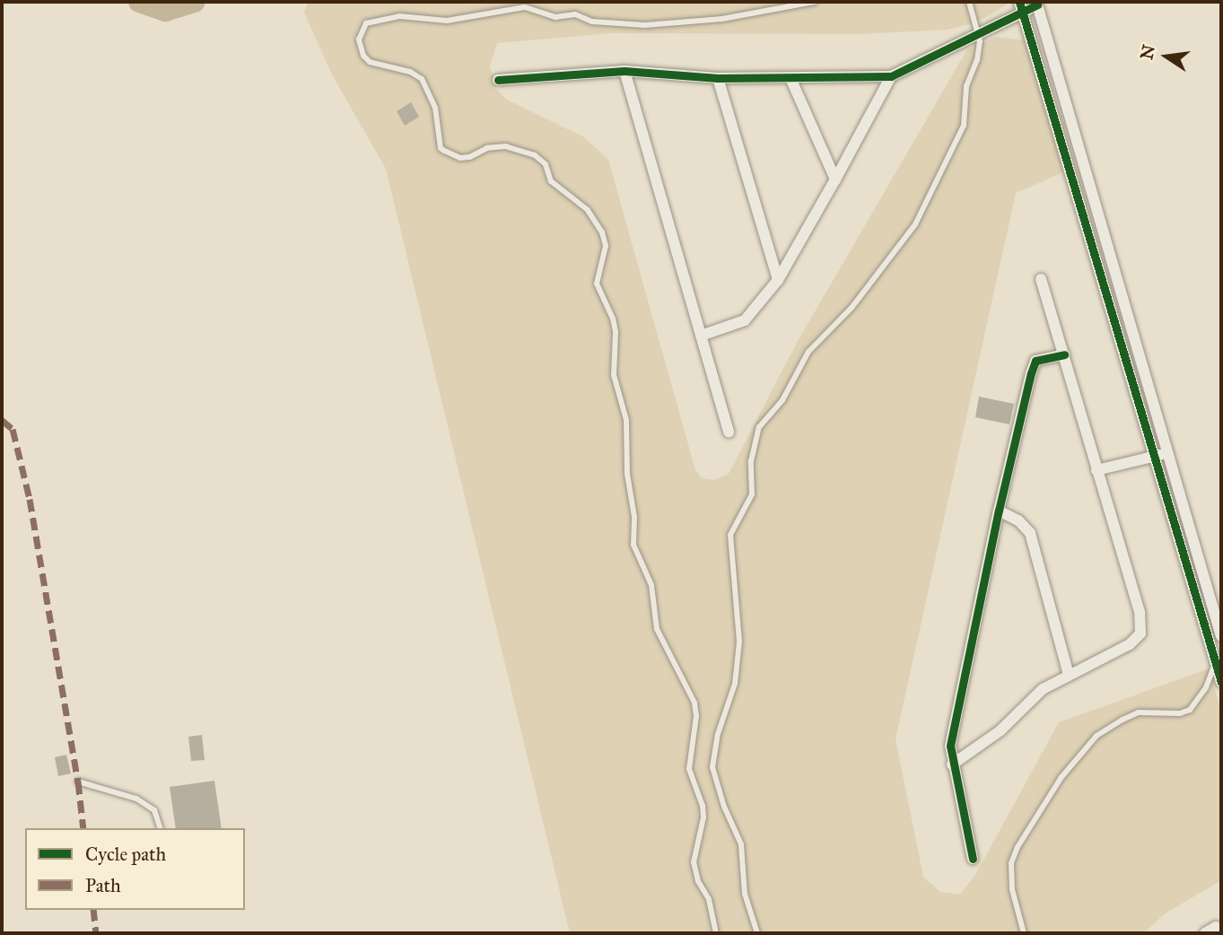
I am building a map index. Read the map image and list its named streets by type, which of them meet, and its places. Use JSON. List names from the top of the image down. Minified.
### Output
{"legend":["Cycle path","Path"],"north":"left"}
